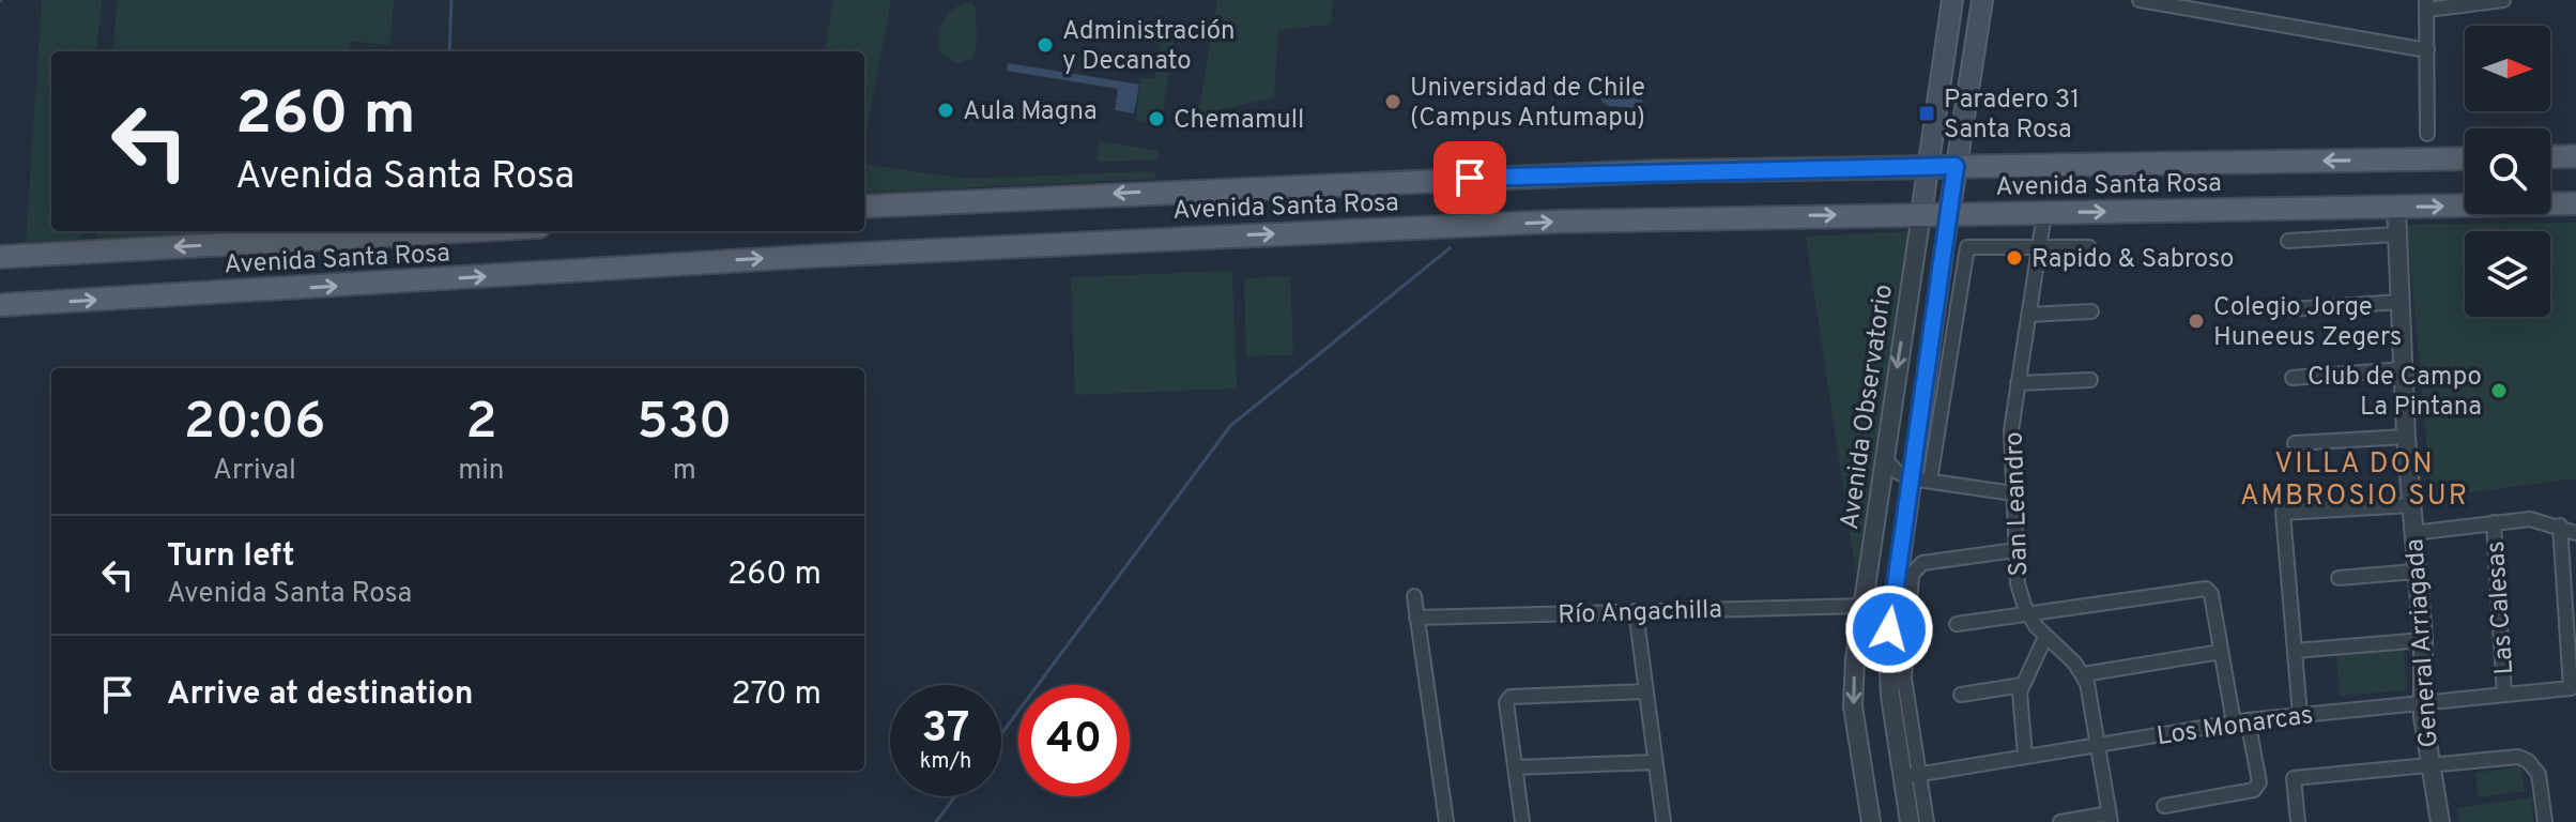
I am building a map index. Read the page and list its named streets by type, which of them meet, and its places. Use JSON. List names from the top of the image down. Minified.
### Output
{"streets":{"main road":["Avenida Santa Rosa","Avenida Observatorio"],"street":["San Leandro","Las Calesas","Río Angachilla","General Arriagada","Los Monarcas"]},"crossings":[["Avenida Santa Rosa","Avenida Observatorio"],["Avenida Santa Rosa","San Leandro"],["Avenida Santa Rosa","General Arriagada"],["Avenida Observatorio","Río Angachilla"],["Avenida Observatorio","Los Monarcas"],["San Leandro","Los Monarcas"],["Las Calesas","Los Monarcas"],["General Arriagada","Los Monarcas"]],"districts":["VILLA DON AMBROSIO SUR"],"places":{"other":["Administración y Decanato","Universidad de Chile (Campus Antumapu)","Aula Magna","Chemamull","Rapido & Sabroso","Colegio Jorge Huneeus Zegers","Club de Campo La Pintana"],"transit":["Paradero 31 Santa Rosa"]},"north":"right","page":{"turn":["260 m","Avenida Santa Rosa"],"eta":["20:06","Arrival","2","min","530","m"],"list":[{"name":"Turn left","note":"Avenida Santa Rosa","value":"260 m"},{"name":"Arrive at destination","value":"270 m"}],"speed":"37 km/h","limit":"40"}}
